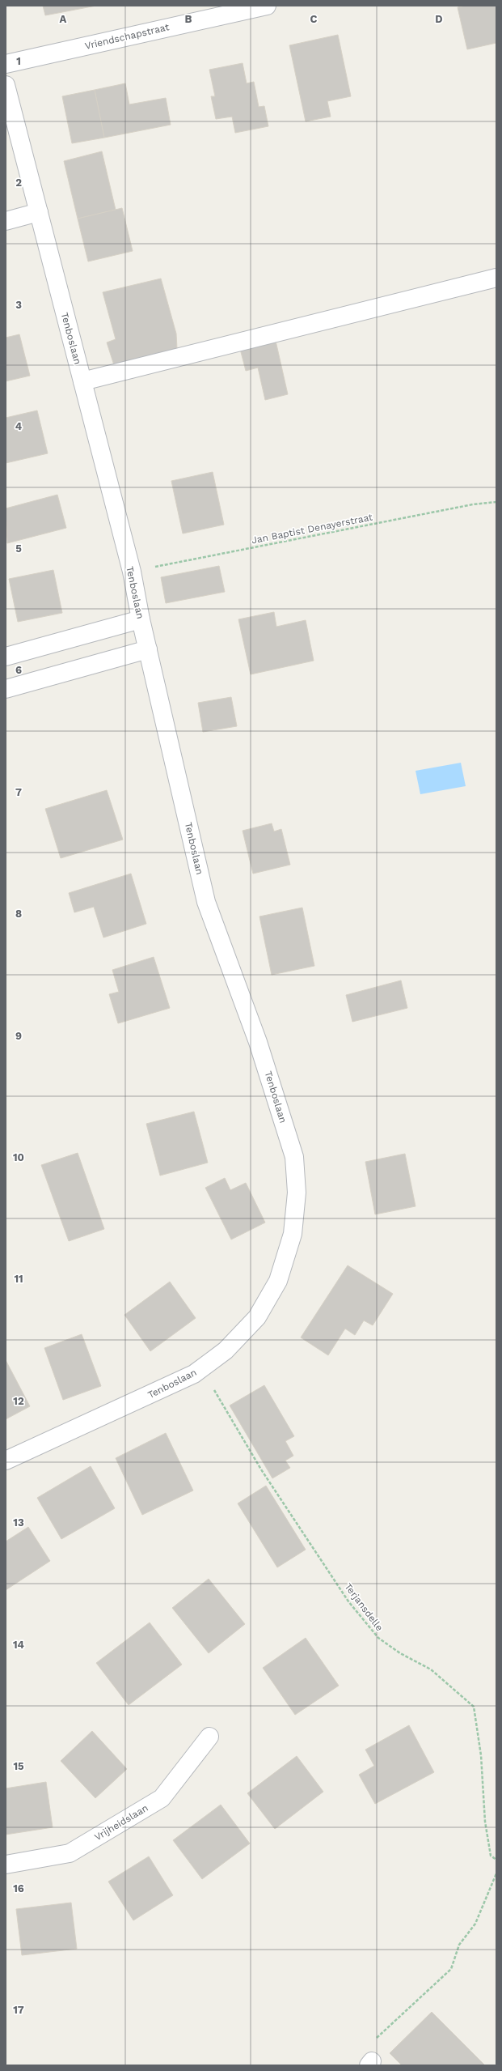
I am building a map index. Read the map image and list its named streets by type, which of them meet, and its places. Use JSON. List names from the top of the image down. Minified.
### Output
{"streets":{"street":["Vriendschapstraat","Tenboslaan","Vrijheidslaan"],"path":["Jan Baptist Denayerstraat","Terjansdelle"]},"crossings":[["Tenboslaan","Jan Baptist Denayerstraat"],["Tenboslaan","Terjansdelle"]],"grid":{"columns":["A","B","C","D"],"rows":["1","2","3","4","5","6","7","8","9","10","11","12","13","14","15","16","17"]}}
